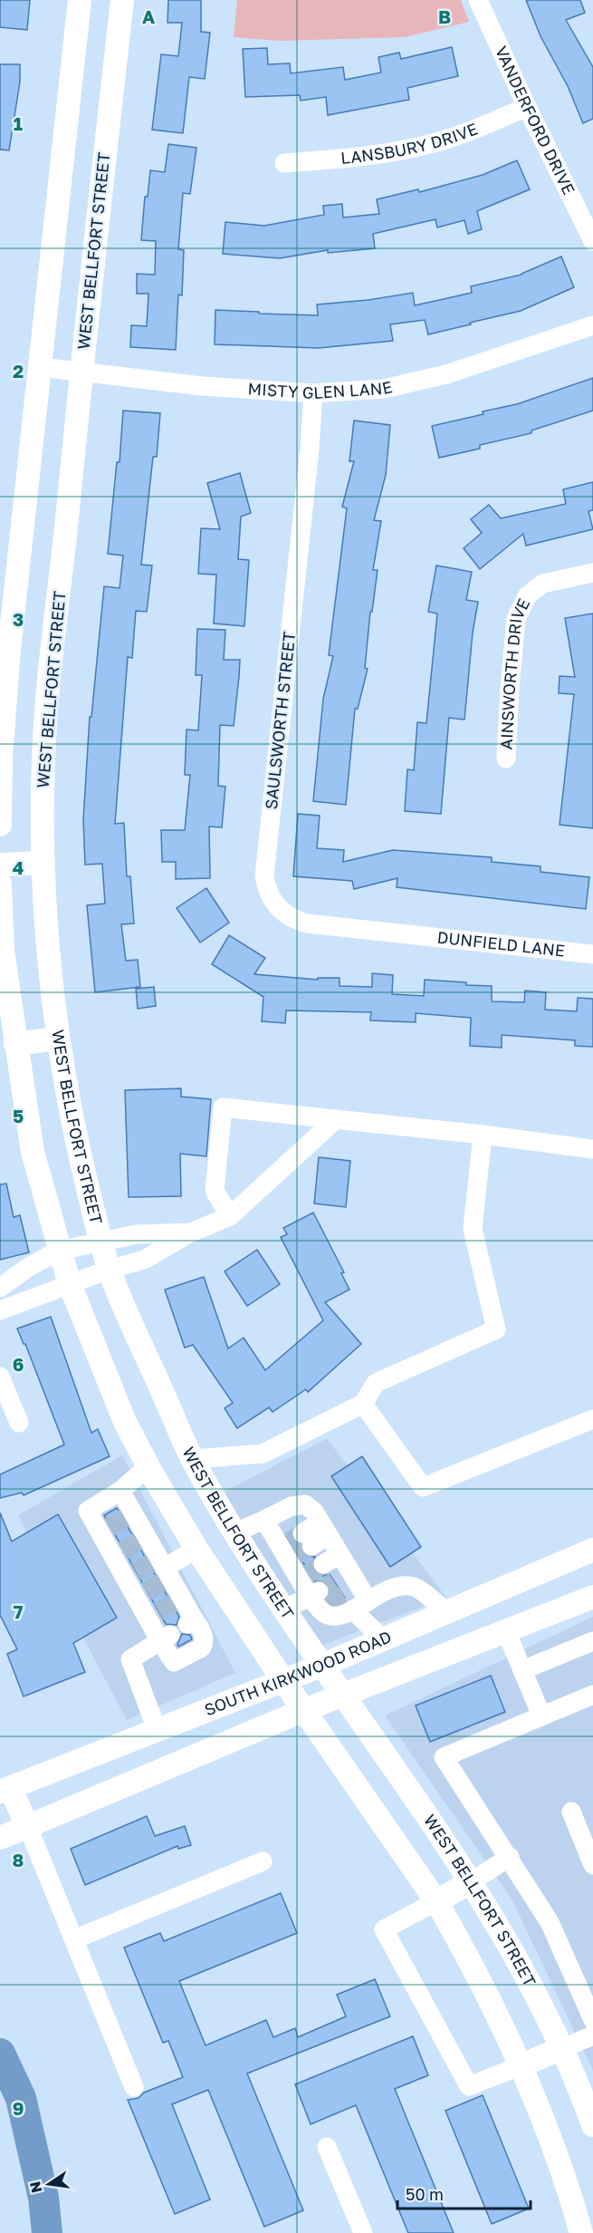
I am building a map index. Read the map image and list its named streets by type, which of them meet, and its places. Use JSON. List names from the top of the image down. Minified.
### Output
{"streets":{"main road":["WEST BELLFORT STREET","SOUTH KIRKWOOD ROAD"],"street":["VANDERFORD DRIVE","LANSBURY DRIVE","MISTY GLEN LANE","AINSWORTH DRIVE","SAULSWORTH STREET","DUNFIELD LANE"]},"crossings":[["VANDERFORD DRIVE","LANSBURY DRIVE"],["WEST BELLFORT STREET","MISTY GLEN LANE"],["WEST BELLFORT STREET","SOUTH KIRKWOOD ROAD"],["MISTY GLEN LANE","SAULSWORTH STREET"],["SAULSWORTH STREET","DUNFIELD LANE"]],"scale_bar":"50 m","north":"left","grid":{"columns":["A","B"],"rows":["1","2","3","4","5","6","7","8","9"]}}
